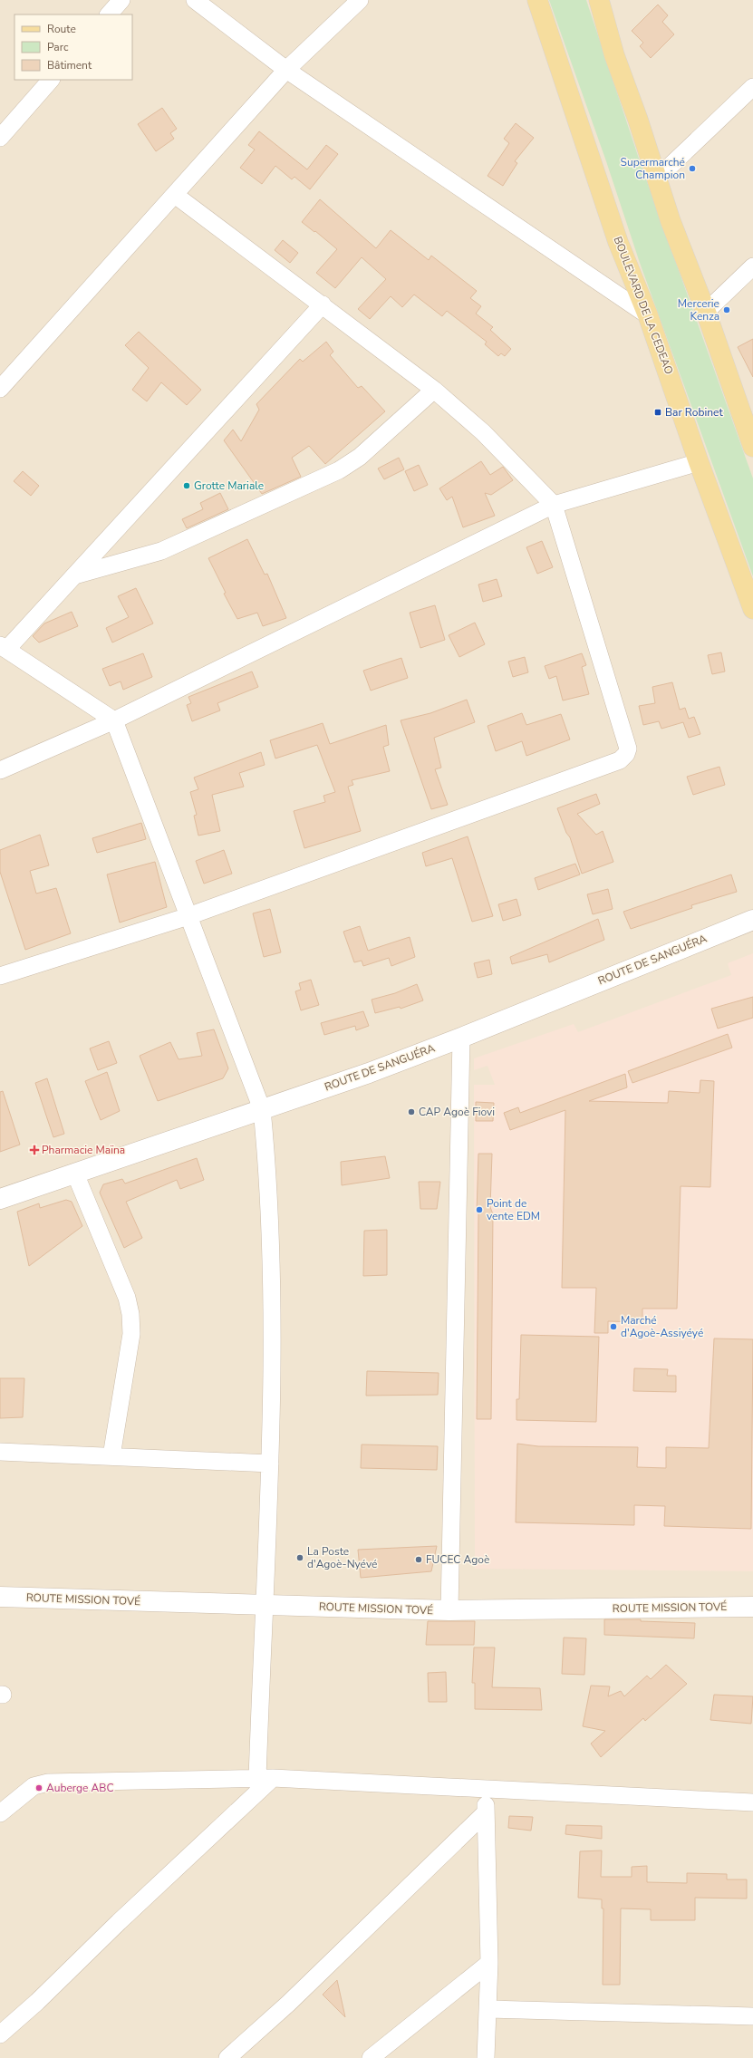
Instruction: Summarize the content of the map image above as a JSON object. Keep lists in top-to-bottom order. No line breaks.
{"streets":{"main road":["BOULEVARD DE LA CEDEAO"],"street":["ROUTE DE SANGUÉRA","ROUTE MISSION TOVÉ"]},"places":{"other":["Supermarché Champion","Mercerie Kenza","Grotte Mariale","CAP Agoè Fiovi","Point de vente EDM","Marché d'Agoè-Assiyéyé","La Poste d'Agoè-Nyévé","FUCEC Agoè","Auberge ABC"],"transit":["Bar Robinet"],"health":["Pharmacie Maïna"]},"legend":["Route","Parc","Bâtiment"]}
